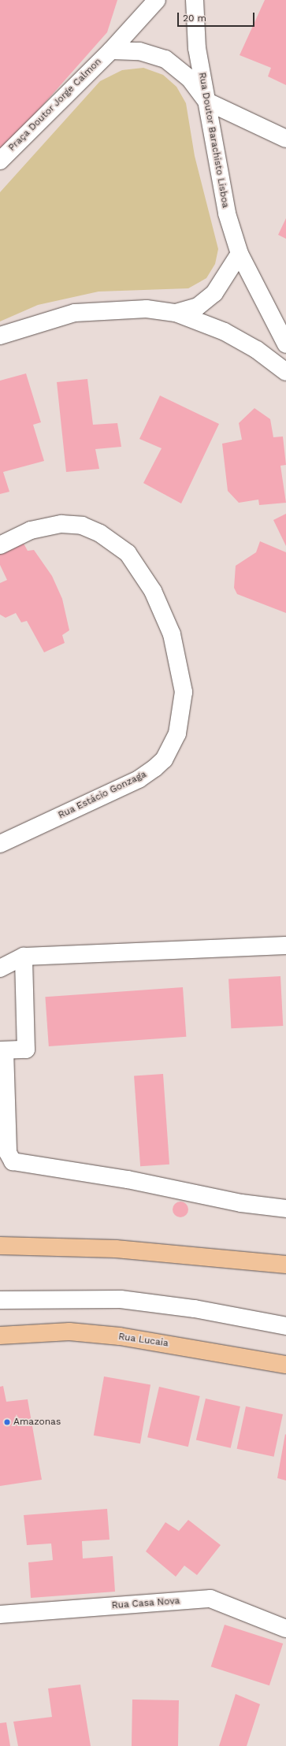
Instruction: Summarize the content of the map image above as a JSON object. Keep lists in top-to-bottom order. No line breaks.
{"streets":{"main road":["Rua Lucaia"],"street":["Praça Doutor Jorge Calmon","Rua Doutor Barachisto Lisboa","Rua Estácio Gonzaga","Rua Casa Nova"]},"places":["Amazonas"],"scale_bar":"20 m"}
